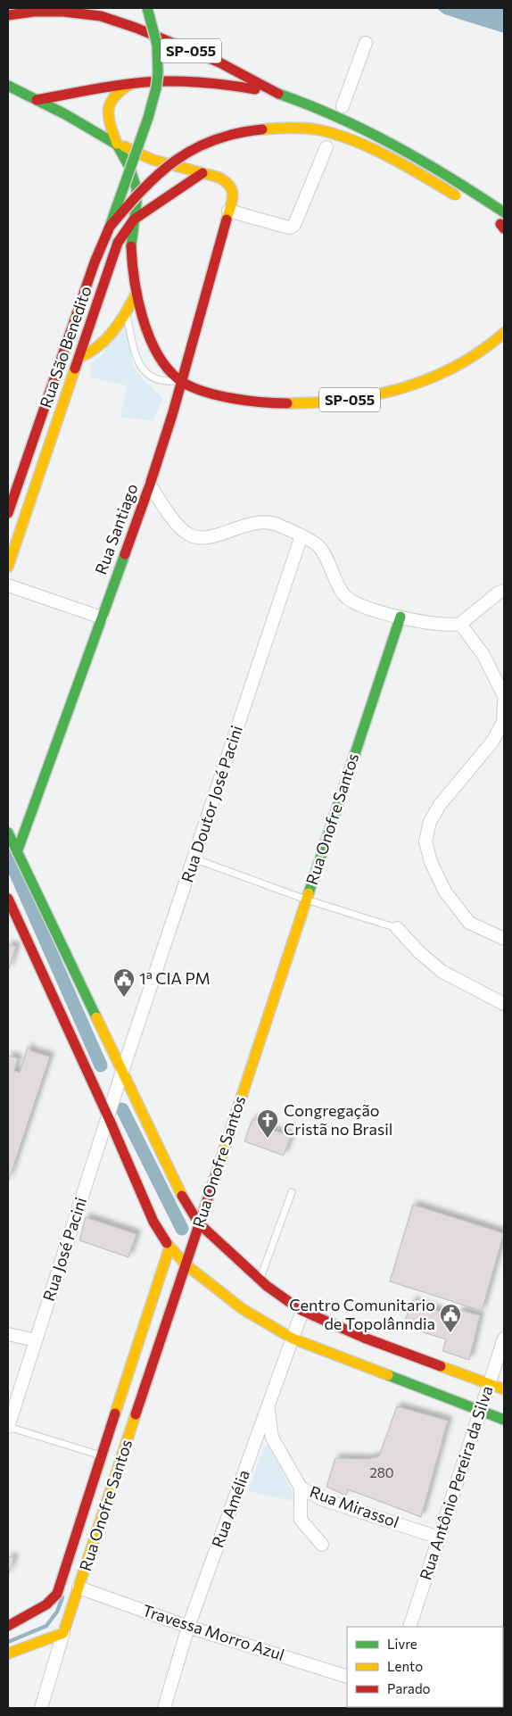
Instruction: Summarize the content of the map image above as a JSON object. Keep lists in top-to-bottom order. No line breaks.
{"streets":{"main road":["SP-055","Rua São Benedito","Rua Santiago","Rua Onofre Santos"],"street":["Rua Doutor José Pacini","Rua José Pacini","Rua Antônio Pereira da Silva","Rua Mirassol","Rua Amélia","Travessa Morro Azul"]},"crossings":[["SP-055","Rua São Benedito"],["SP-055","Rua Santiago"],["Rua São Benedito","Rua Santiago"],["Rua Doutor José Pacini","Rua José Pacini"],["Rua Onofre Santos","Travessa Morro Azul"],["Rua Antônio Pereira da Silva","Rua Mirassol"],["Rua Mirassol","Rua Amélia"],["Rua Amélia","Travessa Morro Azul"]],"places":{"public building":["1ª CIA PM","Centro Comunitario de Topolânndia"],"church":["Congregação Cristã no Brasil"]},"house_numbers":["280"],"legend":["Livre","Lento","Parado"]}
